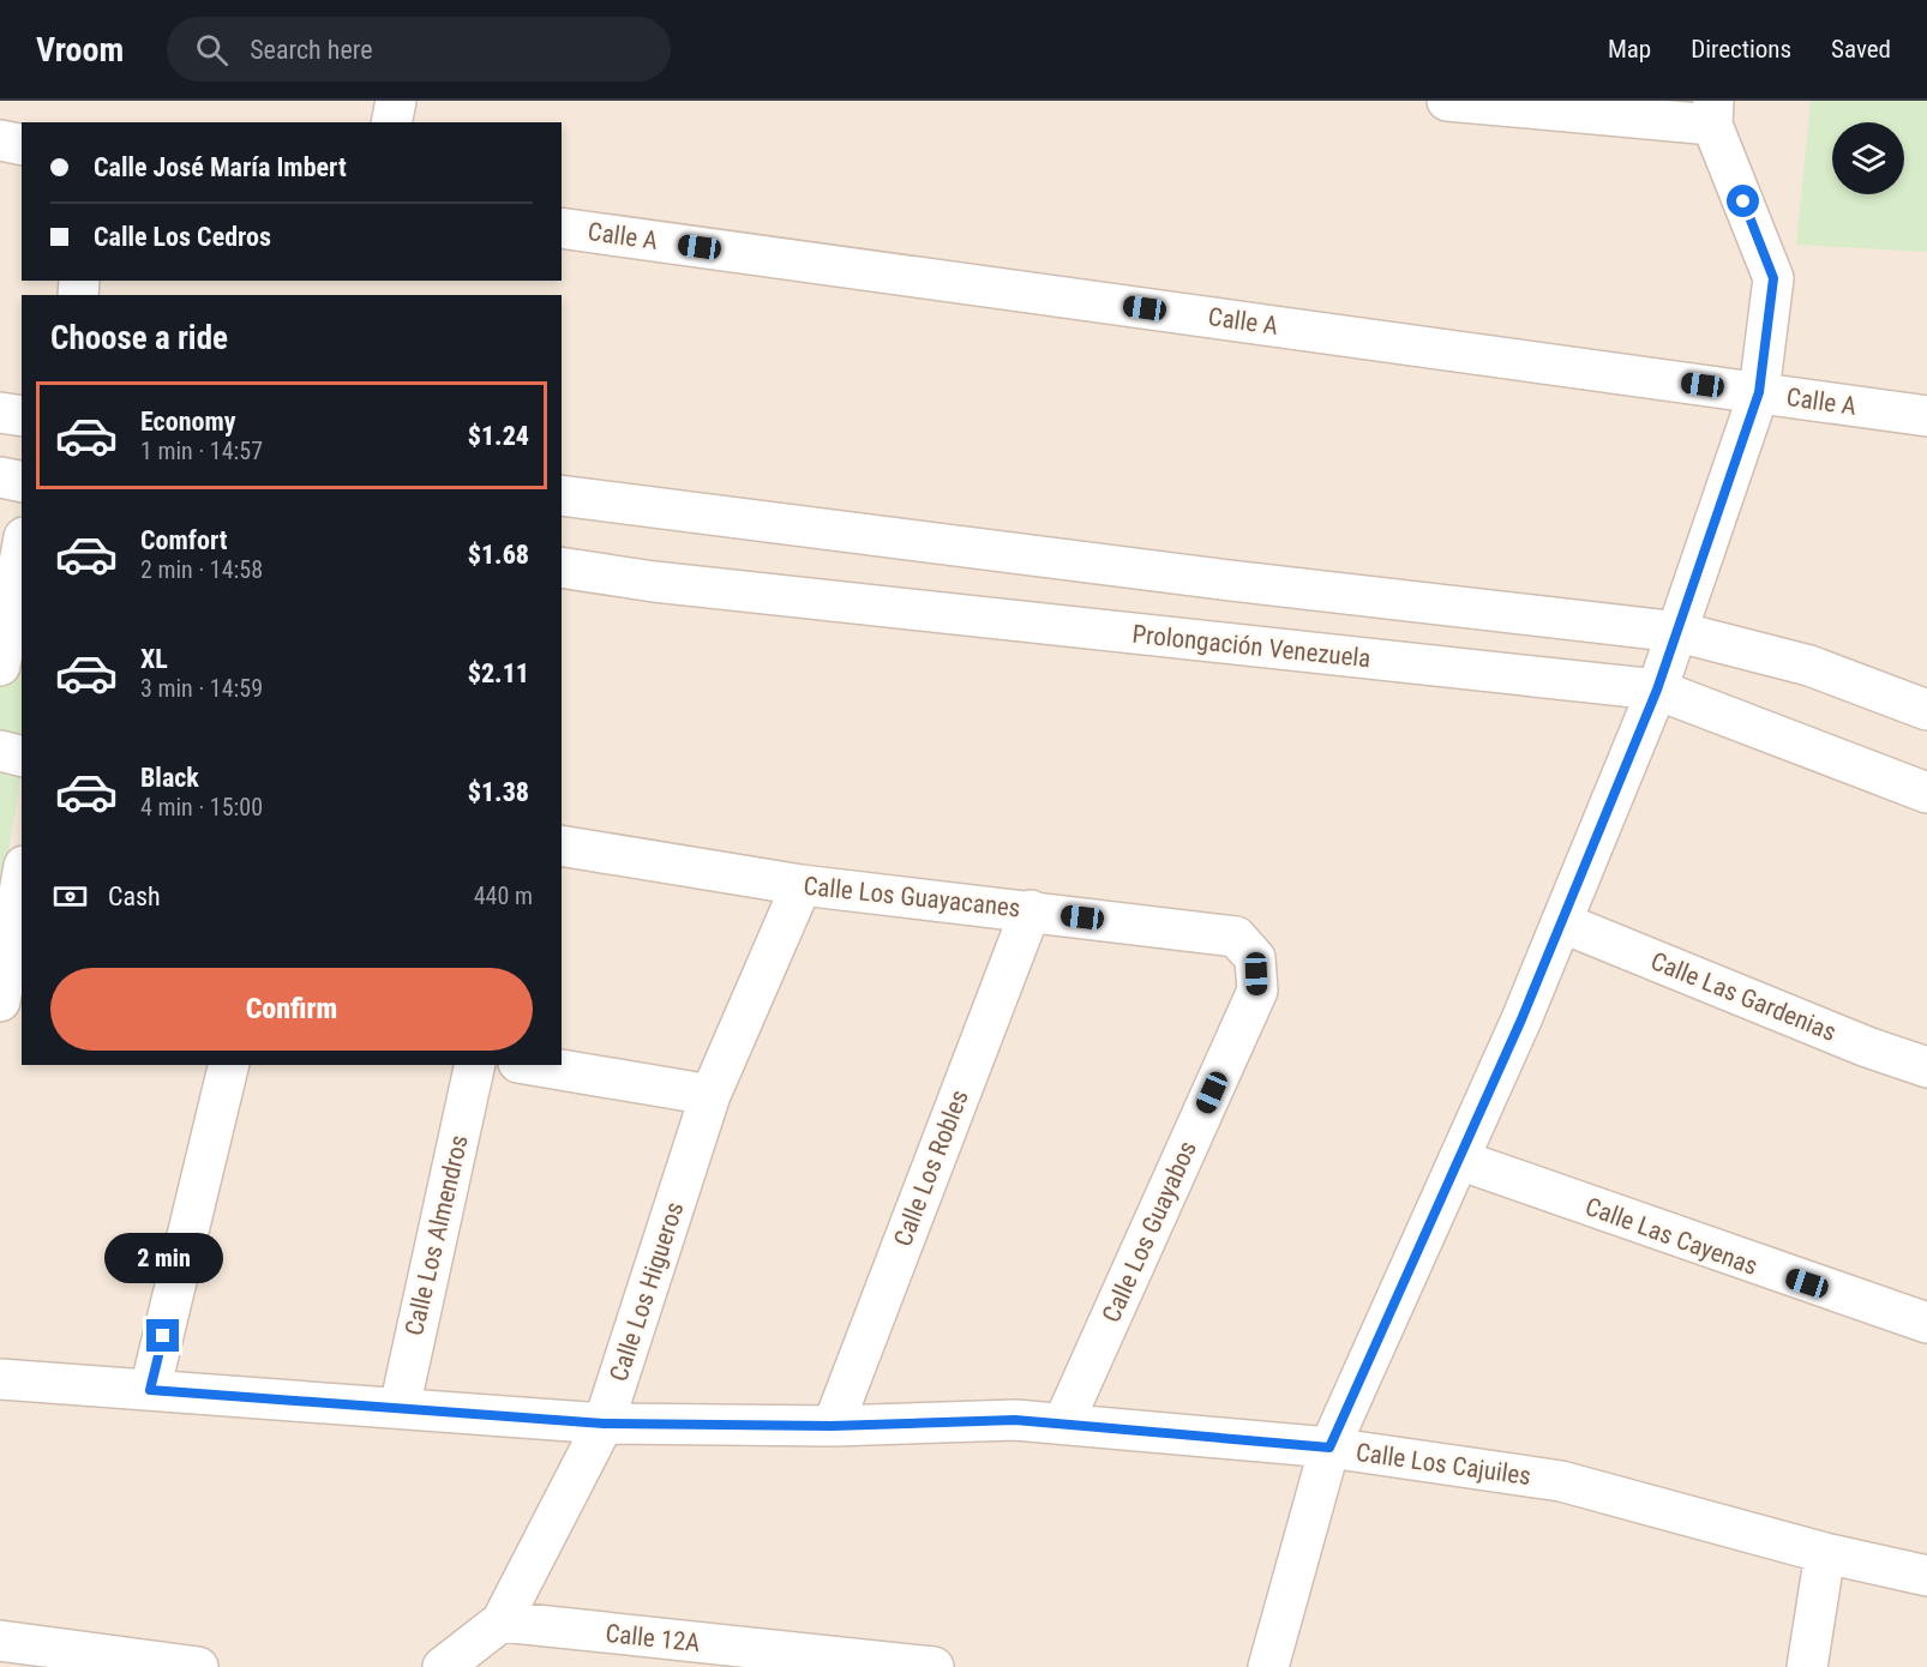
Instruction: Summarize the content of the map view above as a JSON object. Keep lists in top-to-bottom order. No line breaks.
{"streets":{"street":["Calle A","Prolongación Venezuela","Calle Los Guayacanes","Calle Las Gardenias","Calle Los Robles","Calle Los Guayabos","Calle Los Almendros","Calle Las Cayenas","Calle Los Higueros","Calle Los Cajuiles","Calle 12A"]},"crossings":[["Calle Los Guayacanes","Calle Los Robles"],["Calle Los Guayacanes","Calle Los Guayabos"],["Calle Los Guayacanes","Calle Los Higueros"],["Calle Los Robles","Calle Los Cajuiles"],["Calle Los Guayabos","Calle Los Cajuiles"],["Calle Los Almendros","Calle Los Cajuiles"],["Calle Los Higueros","Calle Los Cajuiles"],["Calle Los Higueros","Calle 12A"]],"page":{"header":"Vroom","search":"Search here","nav":["Map","Directions","Saved"],"banner":["Calle José María Imbert","Calle Los Cedros"],"heading":"Choose a ride","list":[{"name":"Economy","note":"1 min · 14:57","value":"$1.24"},{"name":"Comfort","note":"2 min · 14:58","value":"$1.68"},{"name":"XL","note":"3 min · 14:59","value":"$2.11"},{"name":"Black","note":"4 min · 15:00","value":"$1.38"}],"pay":["Cash","440 m"],"buttons":"Confirm","bubble":"2 min"}}
